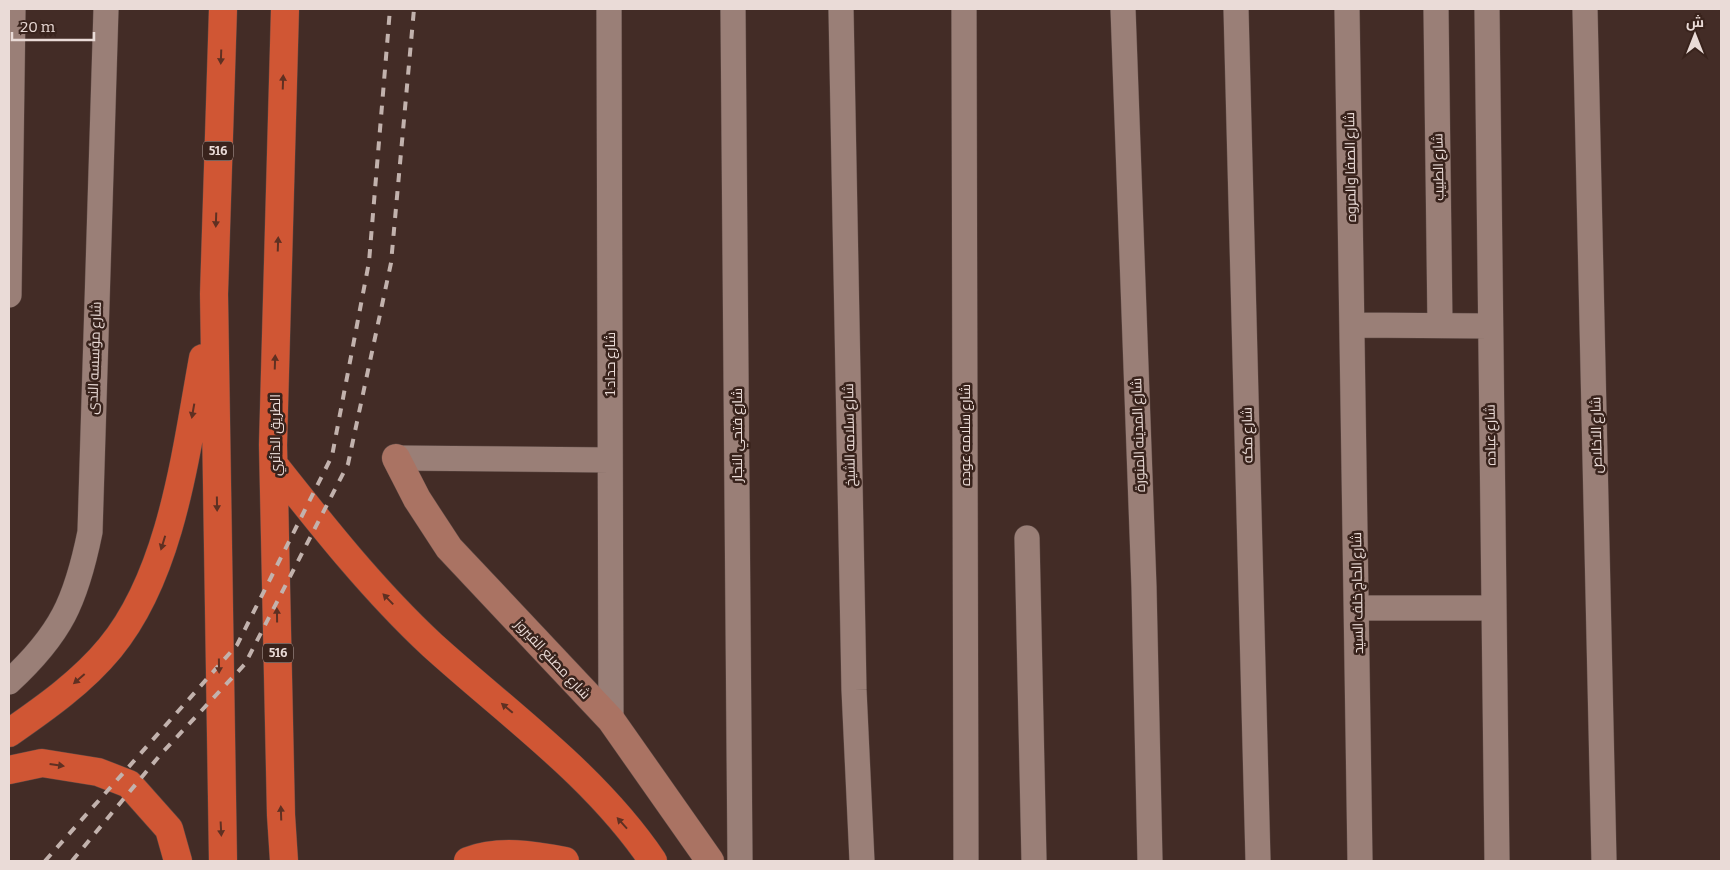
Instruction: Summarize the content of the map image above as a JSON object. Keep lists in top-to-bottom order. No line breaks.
{"streets":{"highway":["516","الطريق الدائري"],"street":["شارع الصفا والمروه","شارع الطبيب","شارع مؤسسه الندى","شارع حداد 1","شارع فتحي النجار","شارع سلامه الشيخ","شارع سلامه عوده","شارع المدينه المنورة","شارع مكه","شارع عباده","شارع الاخلاص","شارع الحاج خلف السيد","شارع مصنع الفيروز"]},"crossings":[["شارع الصفا والمروه","شارع الحاج خلف السيد"],["شارع حداد 1","شارع مصنع الفيروز"]],"scale_bar":"20 m","north":"top"}
